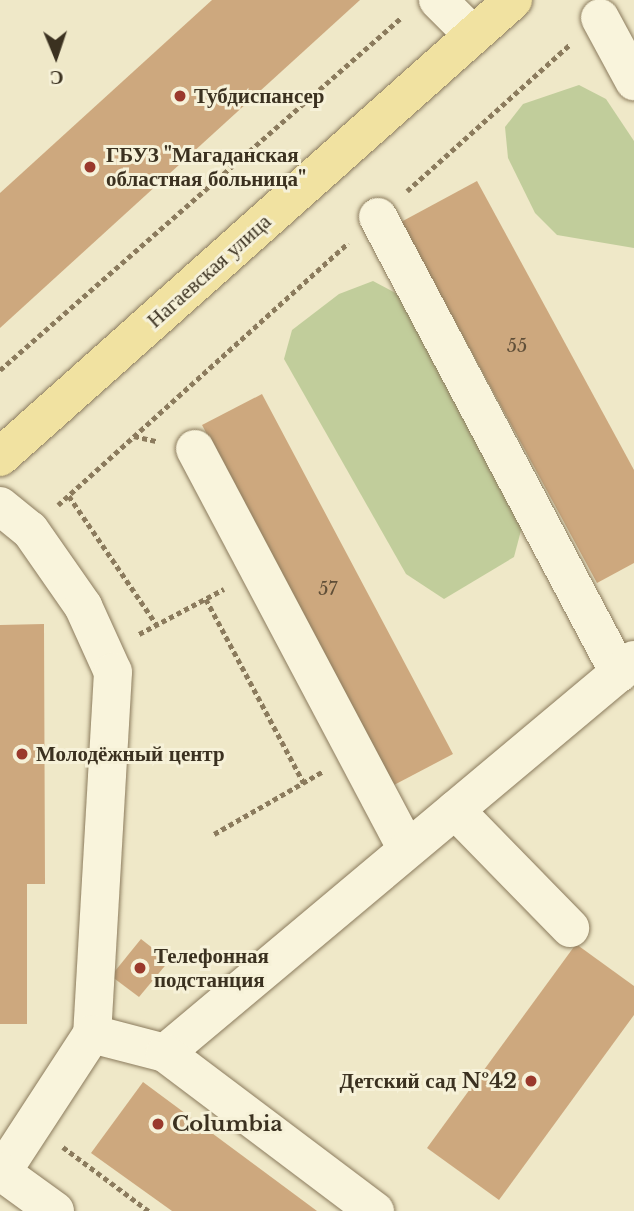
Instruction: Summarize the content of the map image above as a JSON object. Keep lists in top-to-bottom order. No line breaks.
{"streets":{"main road":["Нагаевская улица"]},"places":["Тубдиспансер","ГБУЗ \"Магаданская областная больница\"","Молодёжный центр","Телефонная подстанция","Детский сад №42","Columbia"],"house_numbers":["55","57"],"north":"bottom"}
